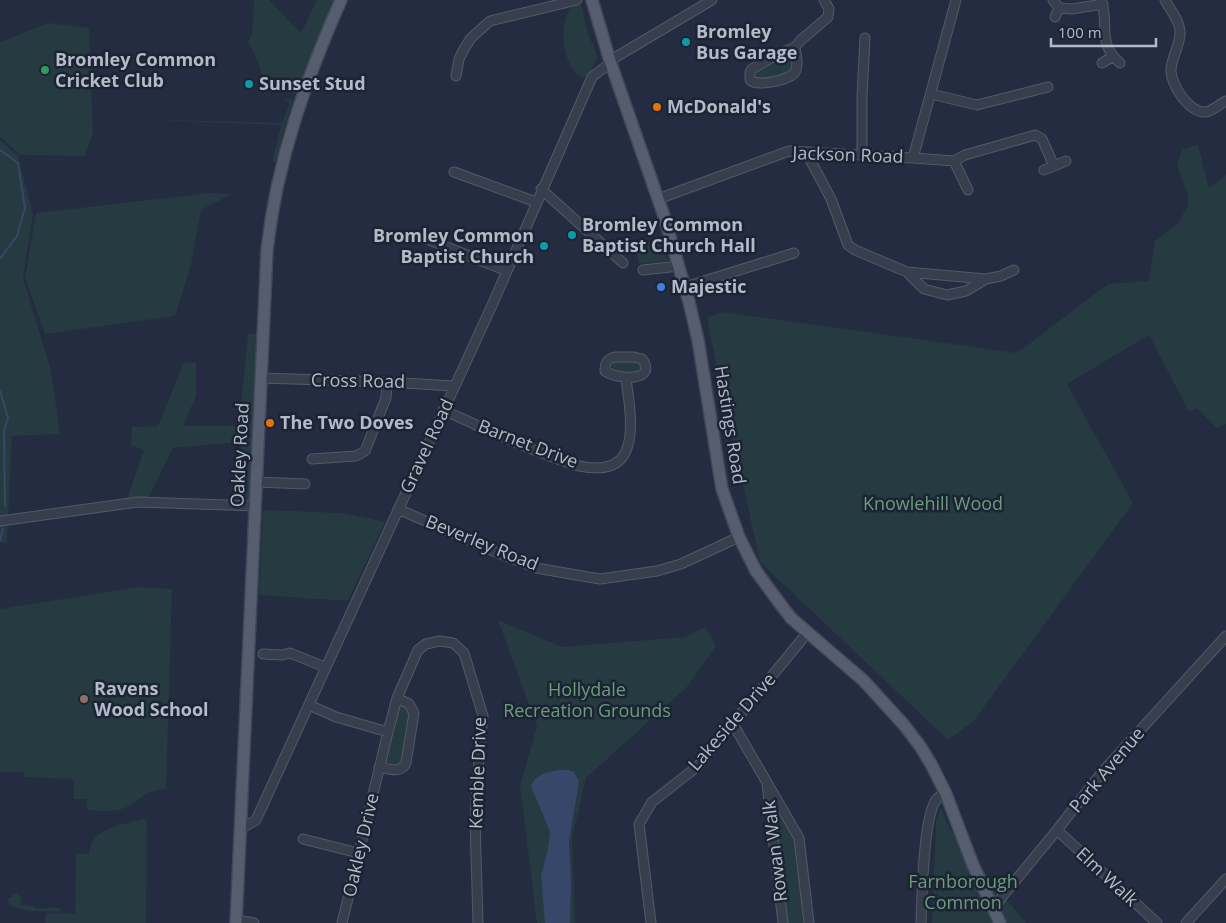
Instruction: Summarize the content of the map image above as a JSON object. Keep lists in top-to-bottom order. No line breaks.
{"streets":{"main road":["Hastings Road","Oakley Road"],"street":["Jackson Road","Cross Road","Barnet Drive","Gravel Road","Beverley Road","Lakeside Drive","Park Avenue","Kemble Drive","Oakley Drive","Rowan Walk","Elm Walk"]},"crossings":[["Jackson Road","Hastings Road"],["Cross Road","Gravel Road"],["Cross Road","Oakley Road"],["Hastings Road","Gravel Road"],["Hastings Road","Beverley Road"],["Hastings Road","Lakeside Drive"],["Barnet Drive","Gravel Road"],["Gravel Road","Oakley Road"],["Gravel Road","Beverley Road"],["Lakeside Drive","Rowan Walk"],["Park Avenue","Elm Walk"],["Kemble Drive","Oakley Drive"]],"parks":["Knowlehill Wood","Hollydale Recreation Grounds","Farnborough Common"],"places":["Bromley Bus Garage","Bromley Common Cricket Club","Sunset Stud","McDonald's","Bromley Common Baptist Church Hall","Bromley Common Baptist Church","Majestic","The Two Doves","Ravens Wood School"],"scale_bar":"100 m"}
